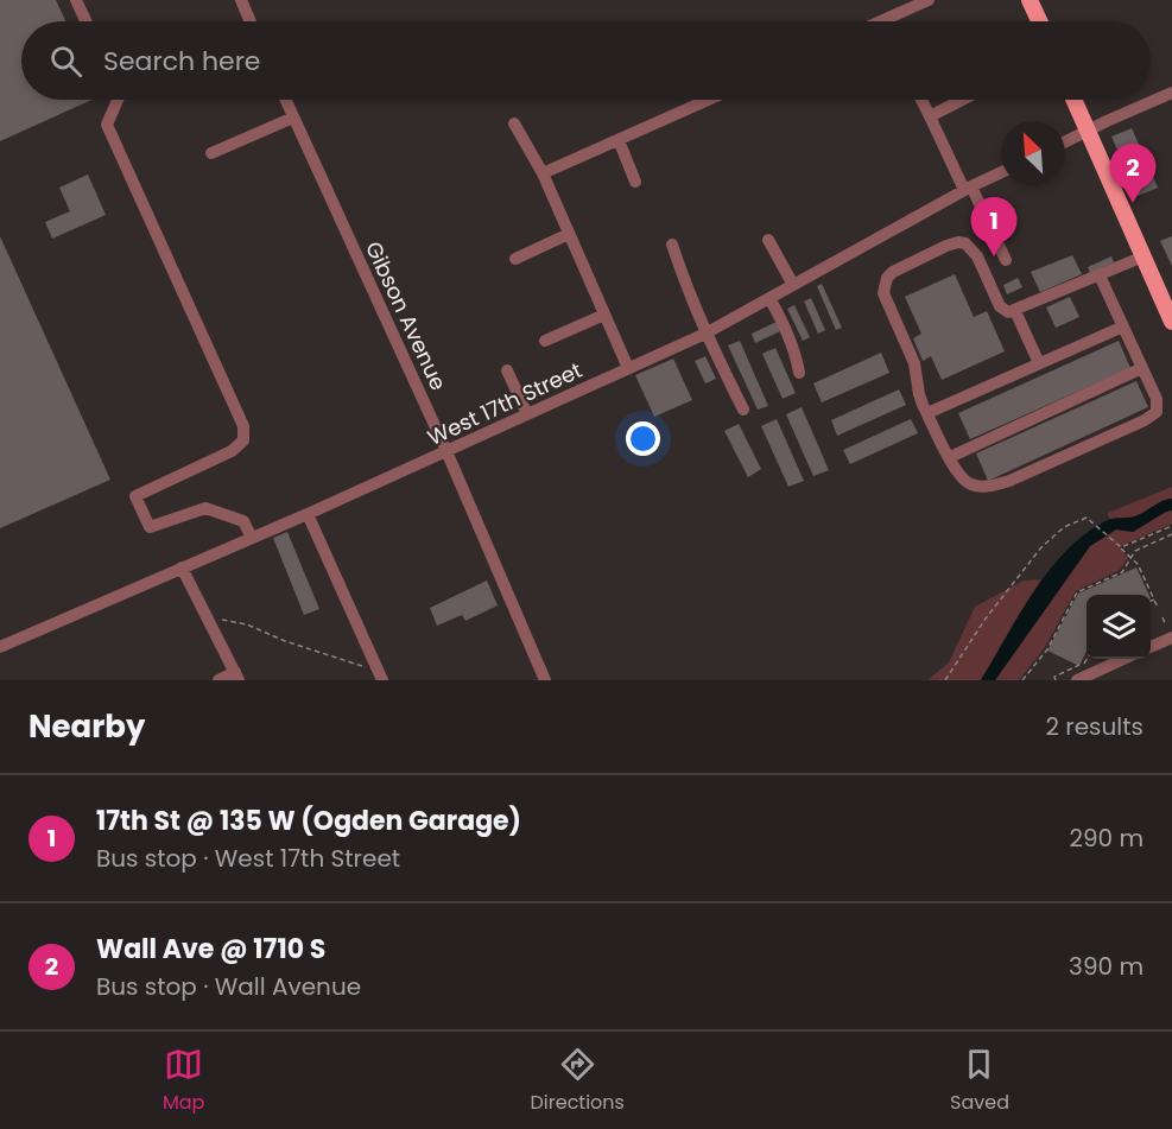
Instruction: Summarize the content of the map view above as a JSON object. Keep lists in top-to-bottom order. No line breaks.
{"streets":{"street":["Gibson Avenue","West 17th Street"]},"crossings":[["Gibson Avenue","West 17th Street"]],"north":"top left","page":{"search":"Search here","pins":["2","1"],"heading":["Nearby","2 results"],"list":[{"mark":"1","name":"17th St @ 135 W (Ogden Garage)","note":"Bus stop · West 17th Street","value":"290 m"},{"mark":"2","name":"Wall Ave @ 1710 S","note":"Bus stop · Wall Avenue","value":"390 m"}],"nav":["Map","Directions","Saved"]}}
